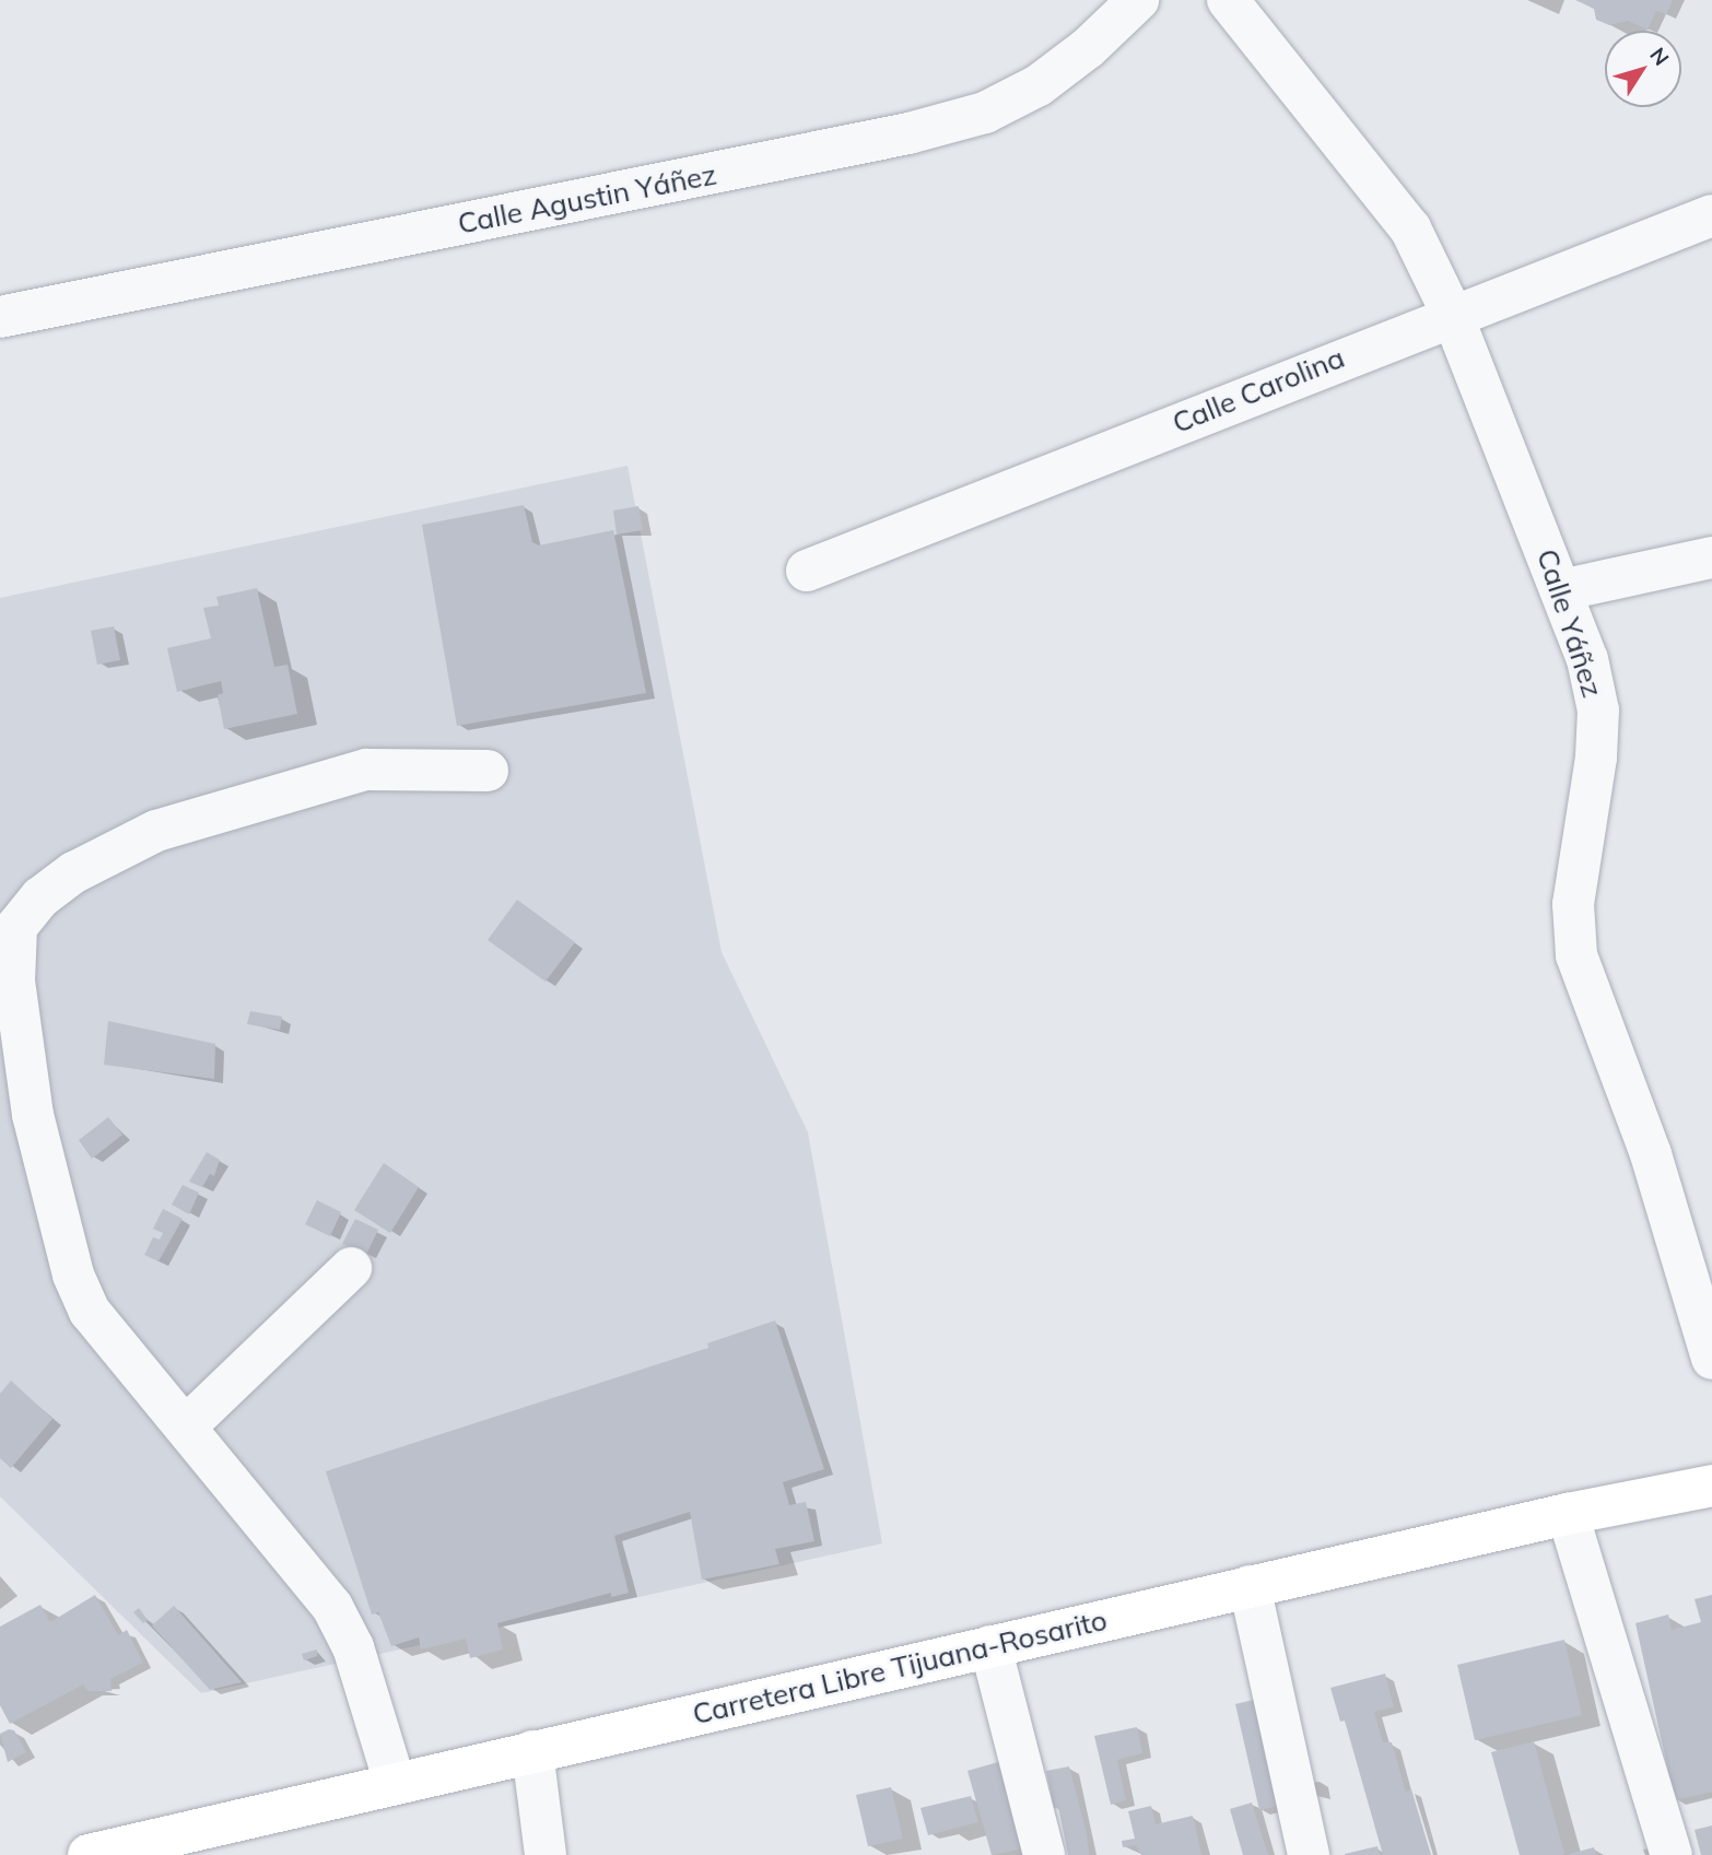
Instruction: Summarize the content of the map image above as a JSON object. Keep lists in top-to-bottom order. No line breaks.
{"streets":{"main road":["Carretera Libre Tijuana-Rosarito"],"street":["Calle Agustin Yáñez","Calle Carolina","Calle Yáñez"]},"crossings":[["Calle Carolina","Calle Yáñez"]],"north":"top right"}
